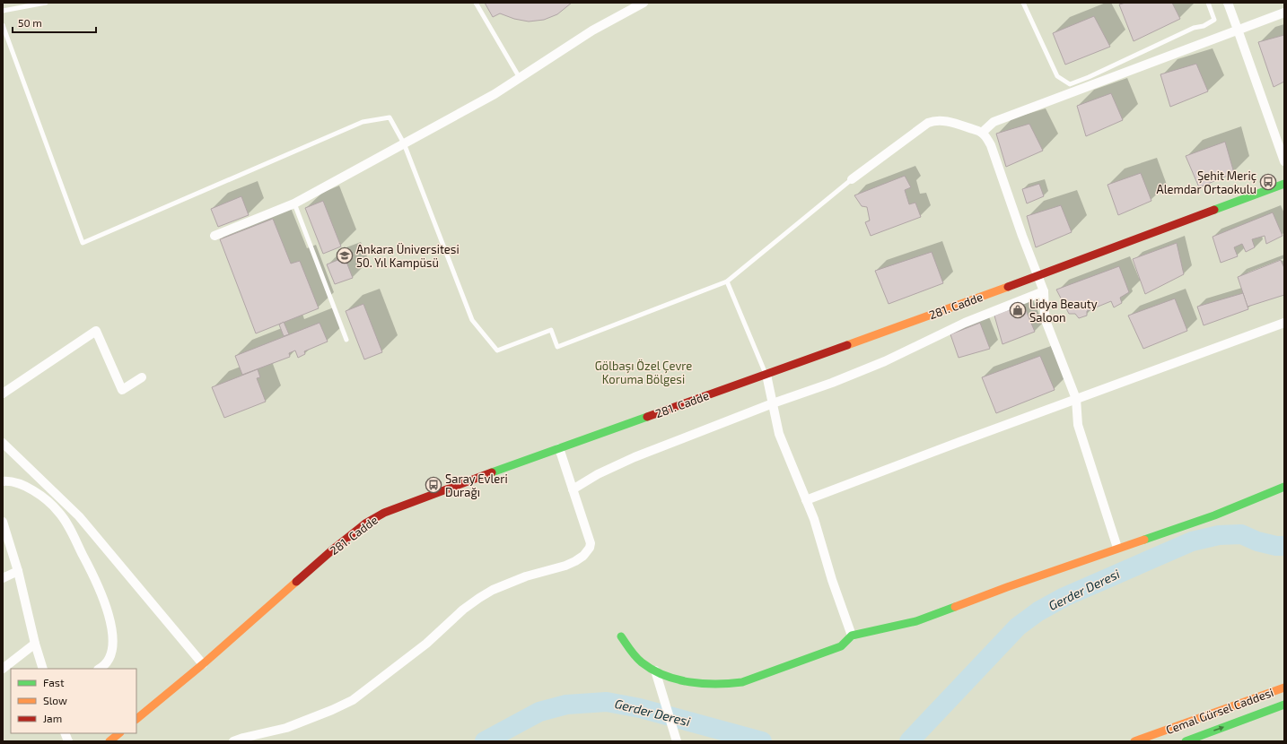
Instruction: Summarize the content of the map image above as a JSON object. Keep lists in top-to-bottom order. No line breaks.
{"streets":{"street":["281. Cadde","Cemal Gürsel Caddesi"]},"water":["Gerder Deresi"],"parks":["Gölbaşı Özel Çevre Koruma Bölgesi"],"places":{"bus stop":["Şehit Meriç Alemdar Ortaokulu","Saray Evleri Durağı"],"school or university":["Ankara Üniversitesi 50. Yıl Kampüsü"],"shop":["Lidya Beauty Saloon"]},"legend":["Fast","Slow","Jam"],"scale_bar":"50 m"}
